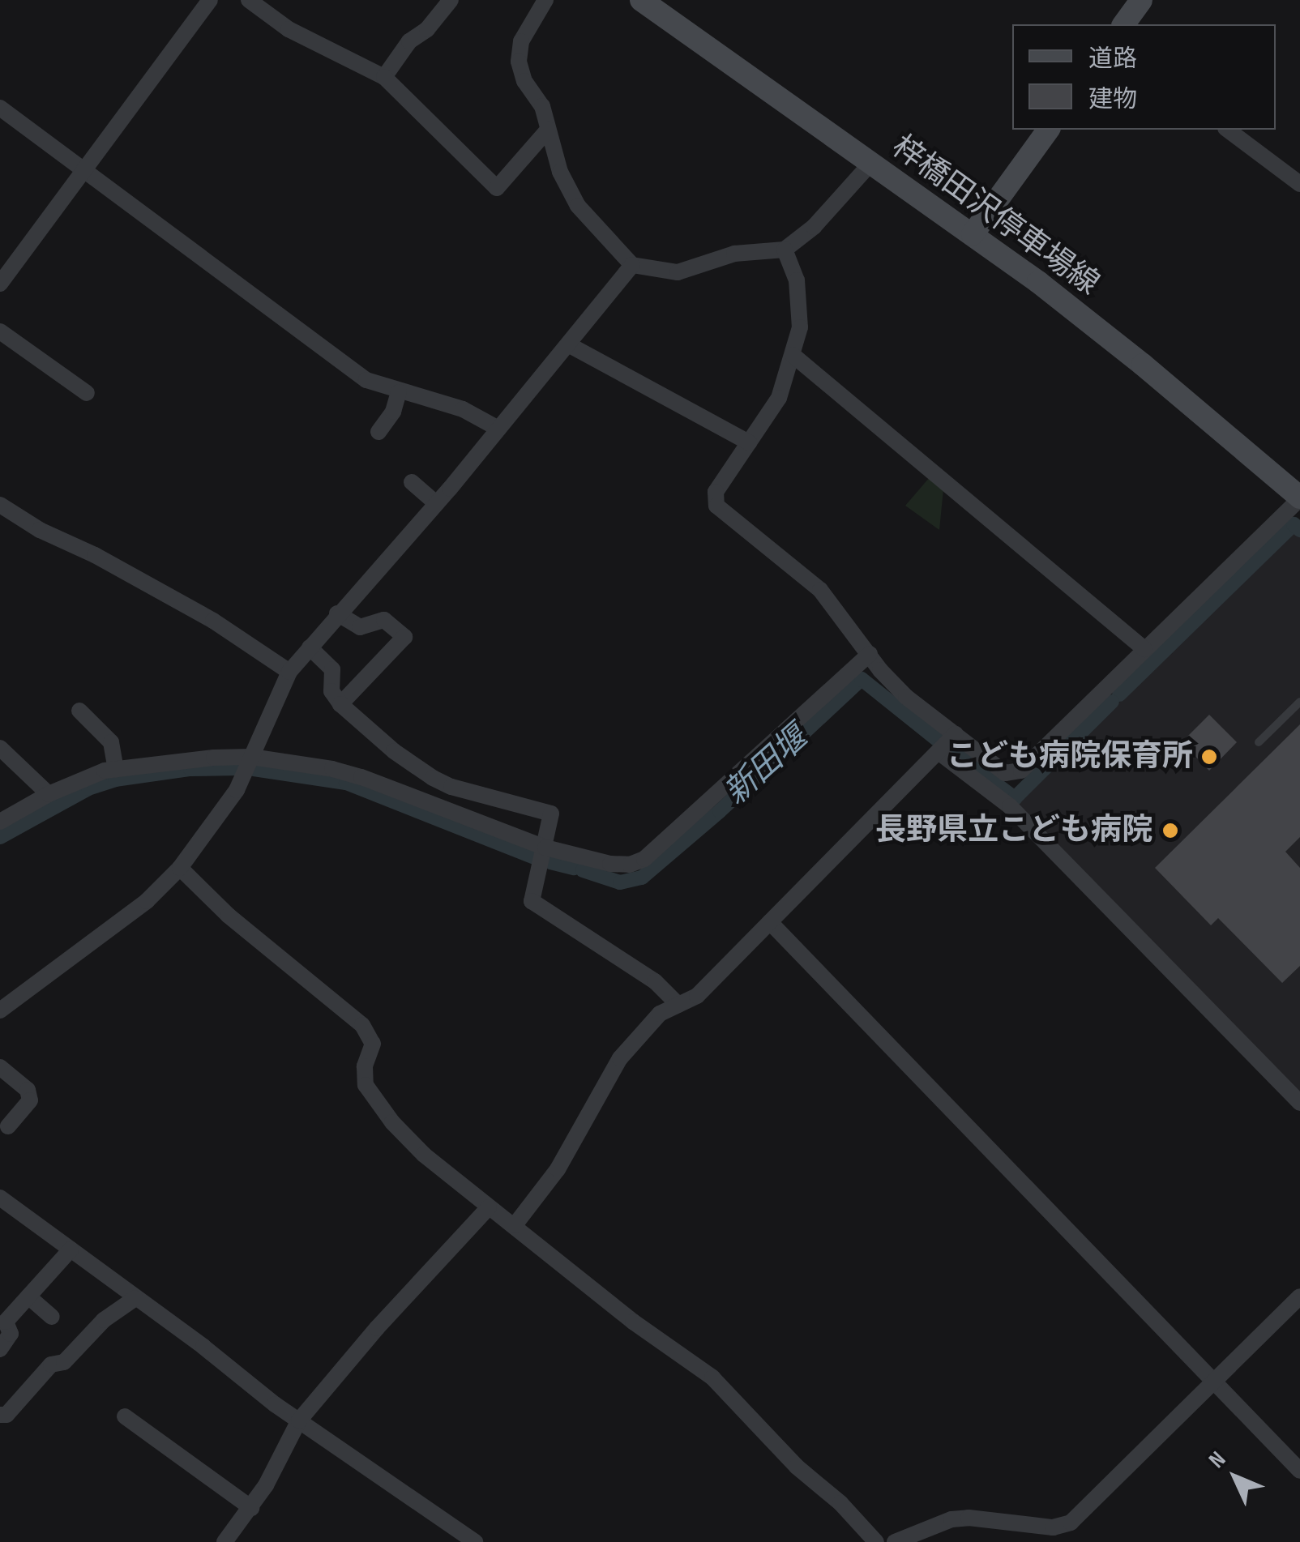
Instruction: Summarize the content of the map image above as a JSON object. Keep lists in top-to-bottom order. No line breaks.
{"streets":{"main road":["梓橋田沢停車場線"]},"water":["新田堰"],"places":["こども病院保育所","長野県立こども病院"],"legend":["道路","建物"],"north":"top left"}
